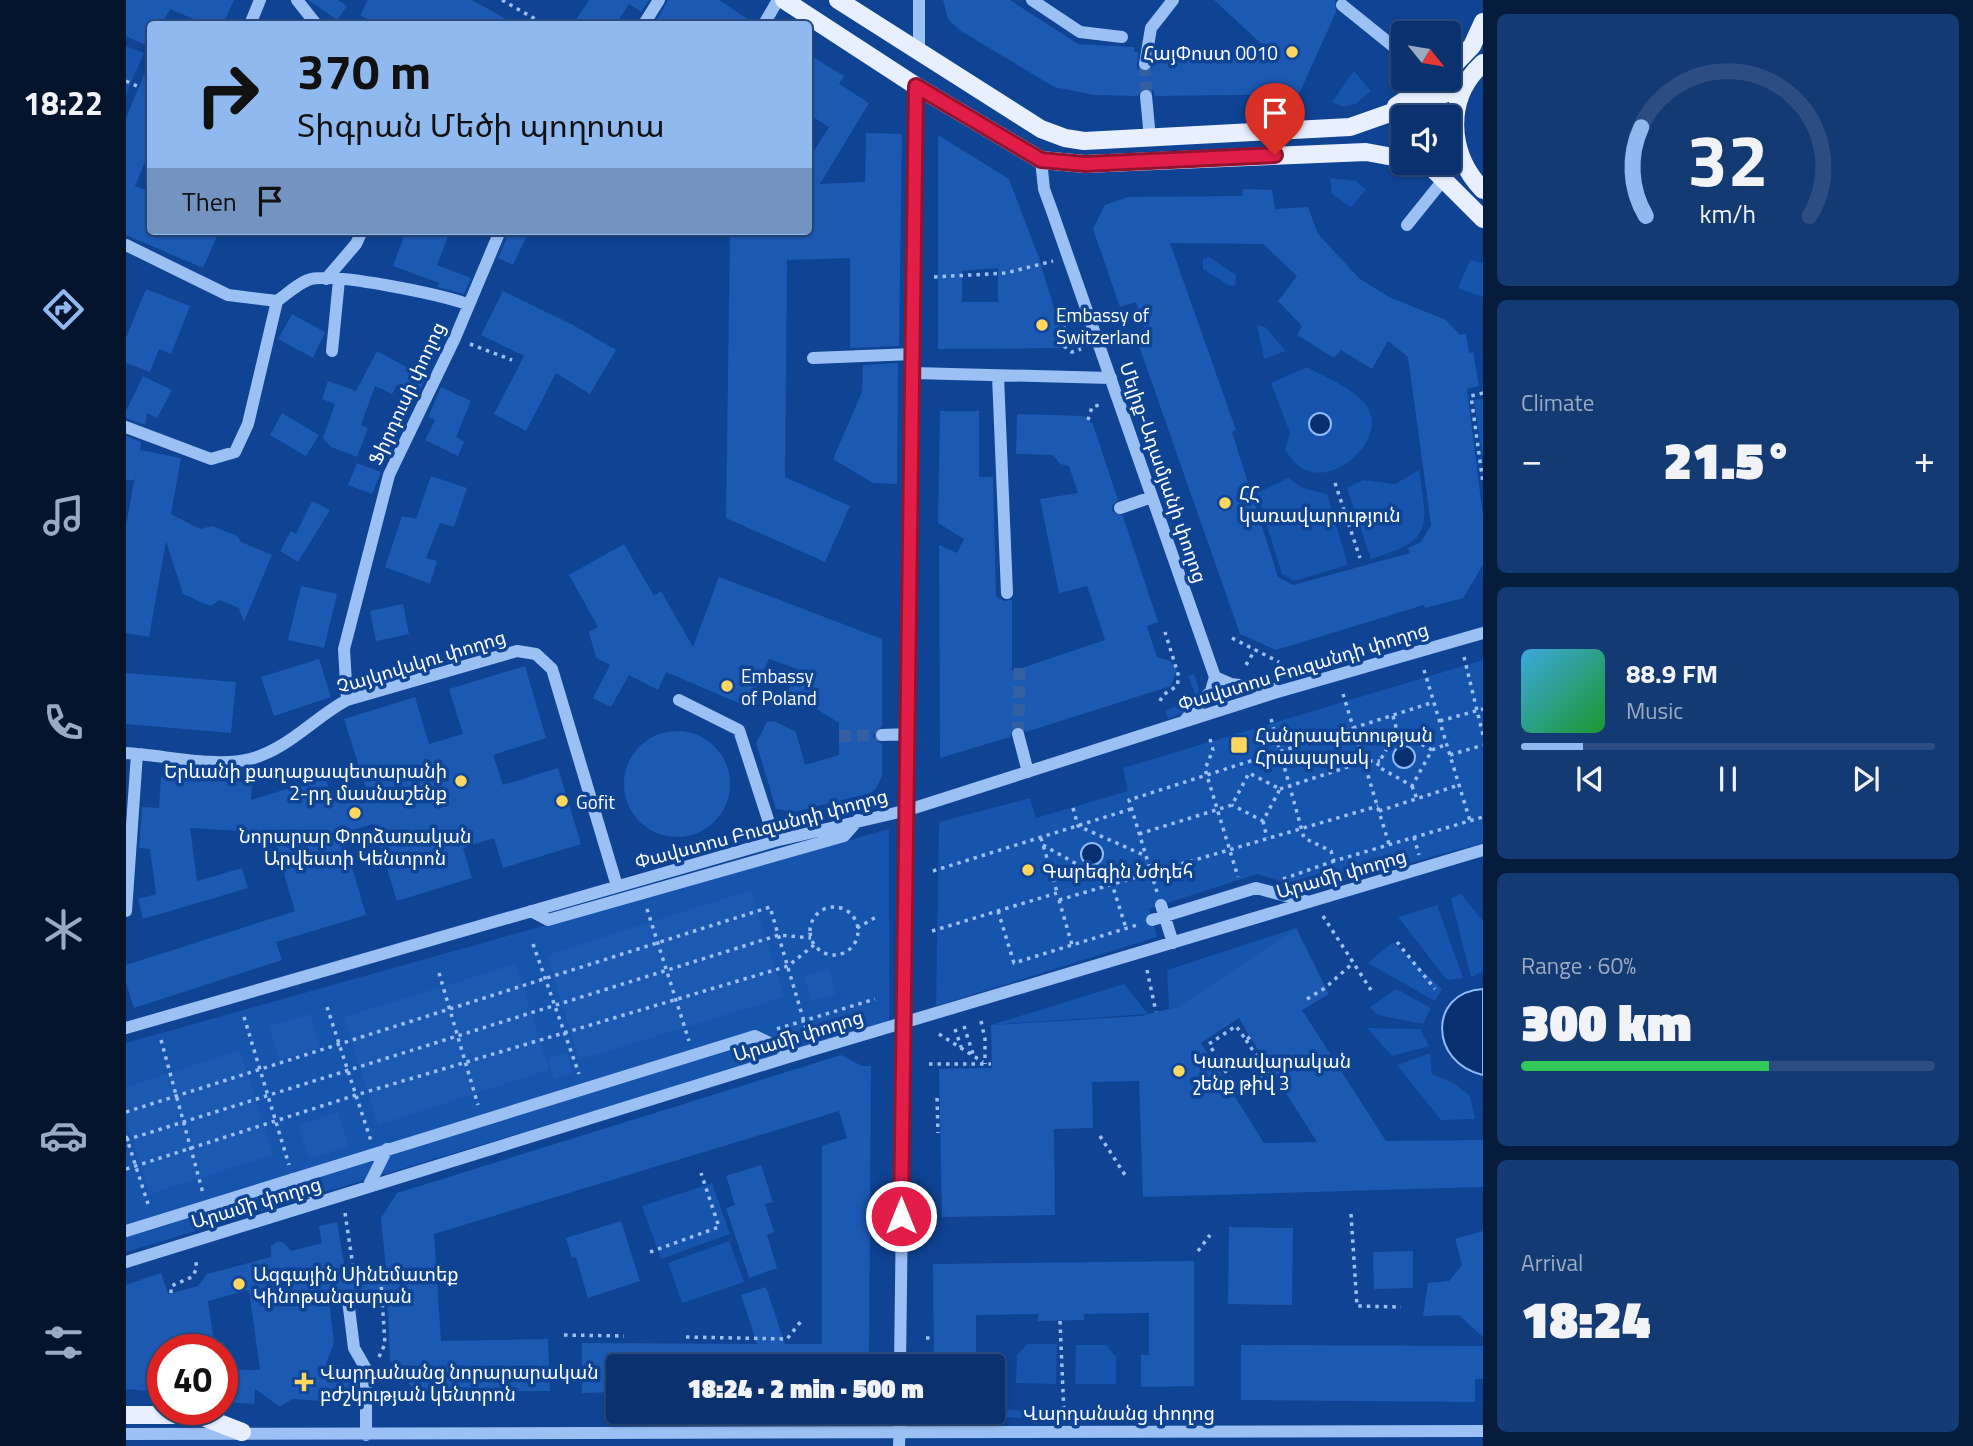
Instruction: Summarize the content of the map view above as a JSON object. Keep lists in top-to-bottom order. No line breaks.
{"streets":{"street":["Ֆիրդուսի փողոց","Մելիք-Ադամյանի փողոց","Չայկովսկու փողոց","Փավստոս Բուզանդի փողոց","Արամի փողոց","Վարդանանց փողոց"]},"crossings":[["Ֆիրդուսի փողոց","Չայկովսկու փողոց"],["Չայկովսկու փողոց","Փավստոս Բուզանդի փողոց"]],"places":{"other":["ՀայՓոստ 0010","Embassy of Switzerland","ՀՀ կառավարություն","Embassy of Poland","Երևանի քաղաքապետարանի 2-րդ մասնաշենք","Gofit","Նորարար Փորձառական Արվեստի Կենտրոն","Գարեգին Նժդեհ","Կառավարական շենք թիվ 3","Ազգային Սինեմատեք Կինոթանգարան"],"transit":["Հանրապետության Հրապարակ"],"health":["Վարդանանց նորարարական բժշկության կենտրոն"]},"north":"bottom right","page":{"tabs":"18:22","turn":["370 m","Տիգրան Մեծի պողոտա"],"then":"Then","tile":["Climate",["Range · 60%","300 km"],["Arrival","18:24"]],"heat":["−","21.5°","+"],"song":["88.9 FM","Music"],"limit":"40","trip":"18:24 · 2 min · 500 m","gauge":["32","km/h"]}}
